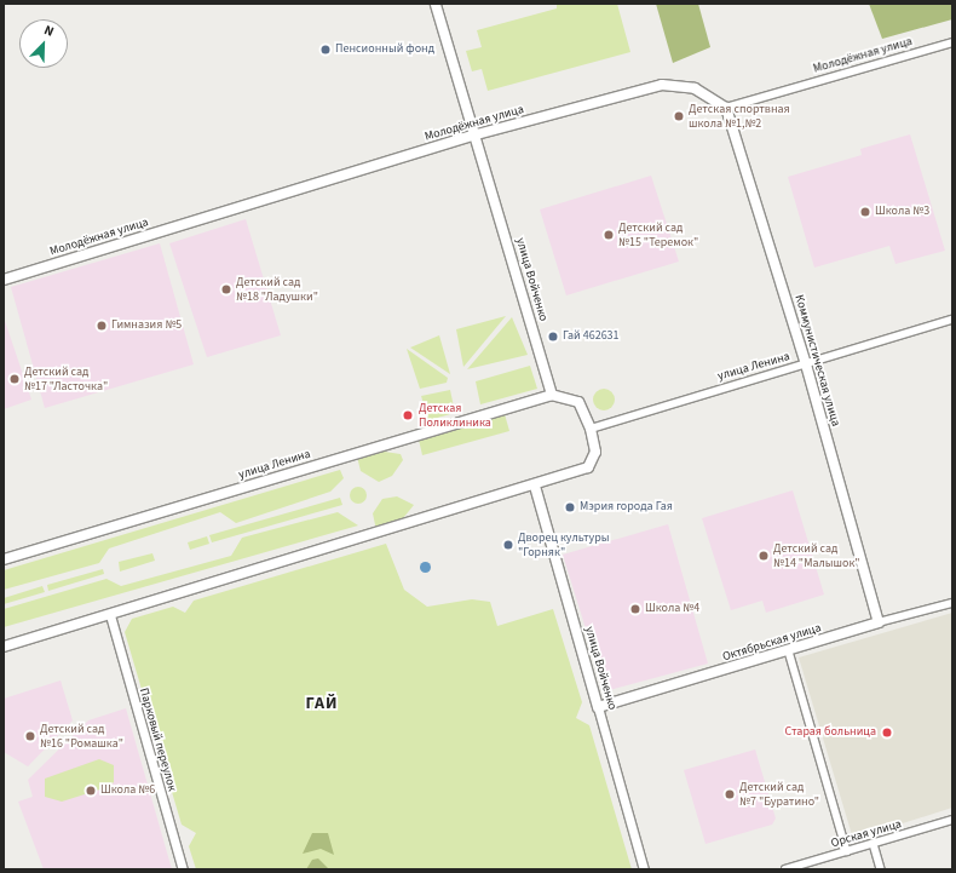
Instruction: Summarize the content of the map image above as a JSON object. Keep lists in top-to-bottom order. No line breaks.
{"streets":{"main road":["Молодёжная улица","улица Войченко","Коммунистическая улица","улица Ленина","Октябрьская улица"],"street":["Парковый переулок","Орская улица"]},"crossings":[["Молодёжная улица","улица Войченко"],["Молодёжная улица","Коммунистическая улица"],["улица Войченко","улица Ленина"],["улица Войченко","Октябрьская улица"],["Коммунистическая улица","улица Ленина"],["Коммунистическая улица","Октябрьская улица"]],"districts":["ГАЙ"],"places":["Пенсионный фонд","Детская спортвная школа №1,№2","Школа №3","Детский сад №15 \"Теремок\"","Детский сад №18 \"Ладушки\"","Гимназия №5","Гай 462631","Детский сад №17 \"Ласточка\"","Детская Поликлиника","Мэрия города Гая","Дворец культуры \"Горняк\"","Детский сад №14 \"Малышок\"","Школа №4","Старая больница","Детский сад №16 \"Ромашка\"","Школа №6","Детский сад №7 \"Буратино\""],"north":"top right"}
